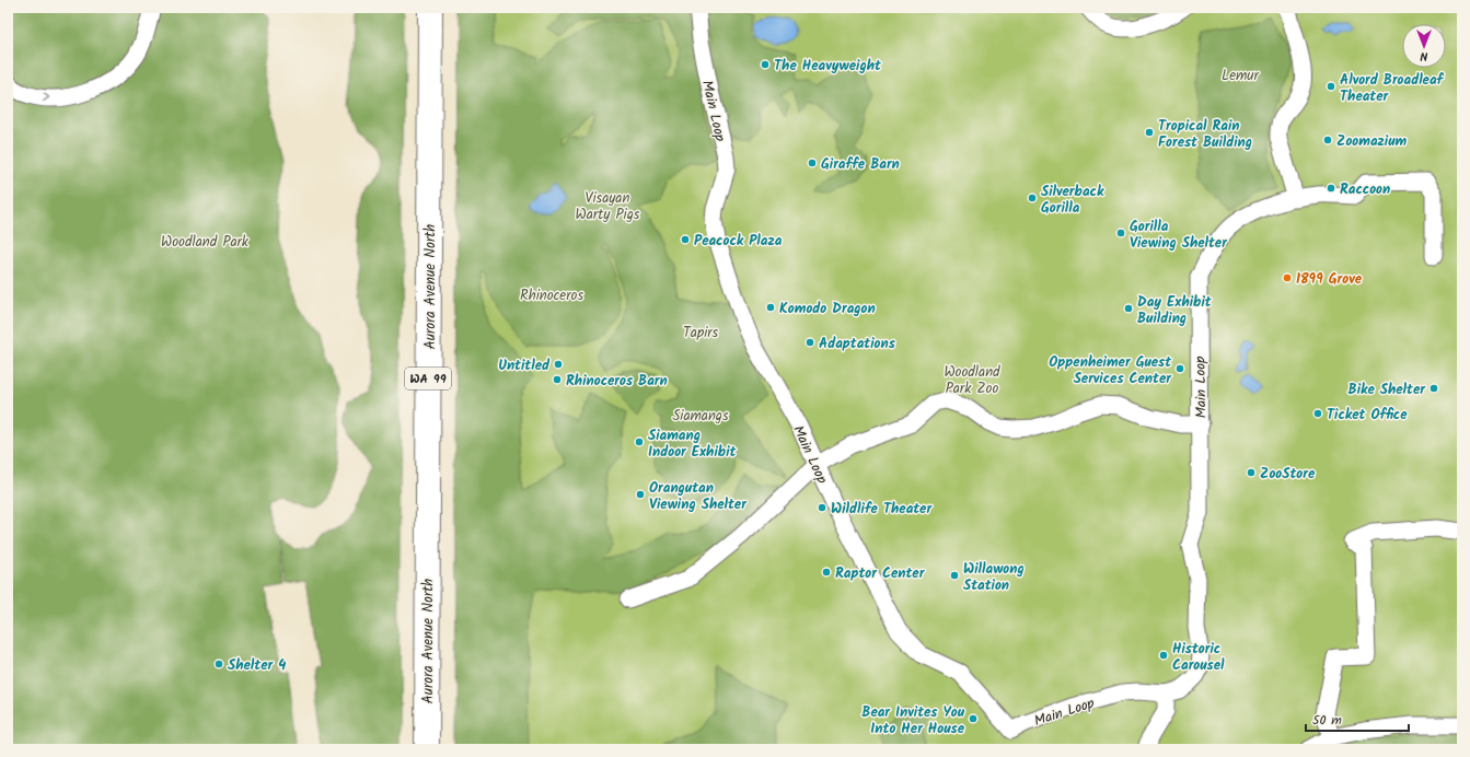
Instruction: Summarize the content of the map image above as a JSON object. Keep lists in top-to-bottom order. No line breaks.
{"streets":{"highway":["Aurora Avenue North","WA 99"],"street":["Main Loop"]},"parks":["Lemur","Visayan Warty Pigs","Woodland Park","Rhinoceros","Tapirs","Woodland Park Zoo","Siamangs"],"places":["The Heavyweight","Alvord Broadleaf Theater","Tropical Rain Forest Building","Zoomazium","Giraffe Barn","Raccoon","Silverback Gorilla","Gorilla Viewing Shelter","Peacock Plaza","1899 Grove","Komodo Dragon","Day Exhibit Building","Adaptations","Untitled","Oppenheimer Guest Services Center","Rhinoceros Barn","Bike Shelter","Ticket Office","Siamang Indoor Exhibit","ZooStore","Orangutan Viewing Shelter","Wildlife Theater","Raptor Center","Willawong Station","Historic Carousel","Shelter 4","Bear Invites You Into Her House"],"scale_bar":"50 m","north":"bottom"}
